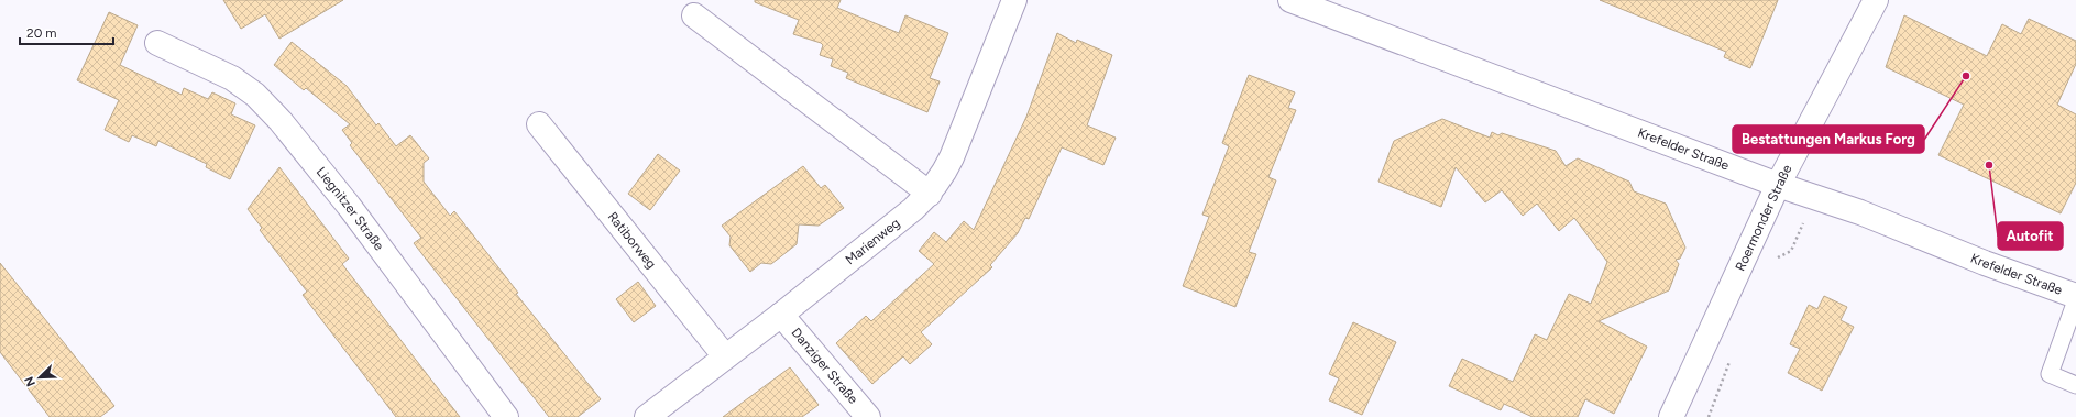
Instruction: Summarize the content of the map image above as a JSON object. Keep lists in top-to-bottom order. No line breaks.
{"streets":{"street":["Krefelder Straße","Liegnitzer Straße","Roermonder Straße","Ratiborweg","Marienweg","Danziger Straße"]},"crossings":[["Krefelder Straße","Roermonder Straße"],["Ratiborweg","Marienweg"],["Marienweg","Danziger Straße"]],"places":["Bestattungen Markus Forg","Autofit"],"scale_bar":"20 m","north":"bottom left"}
